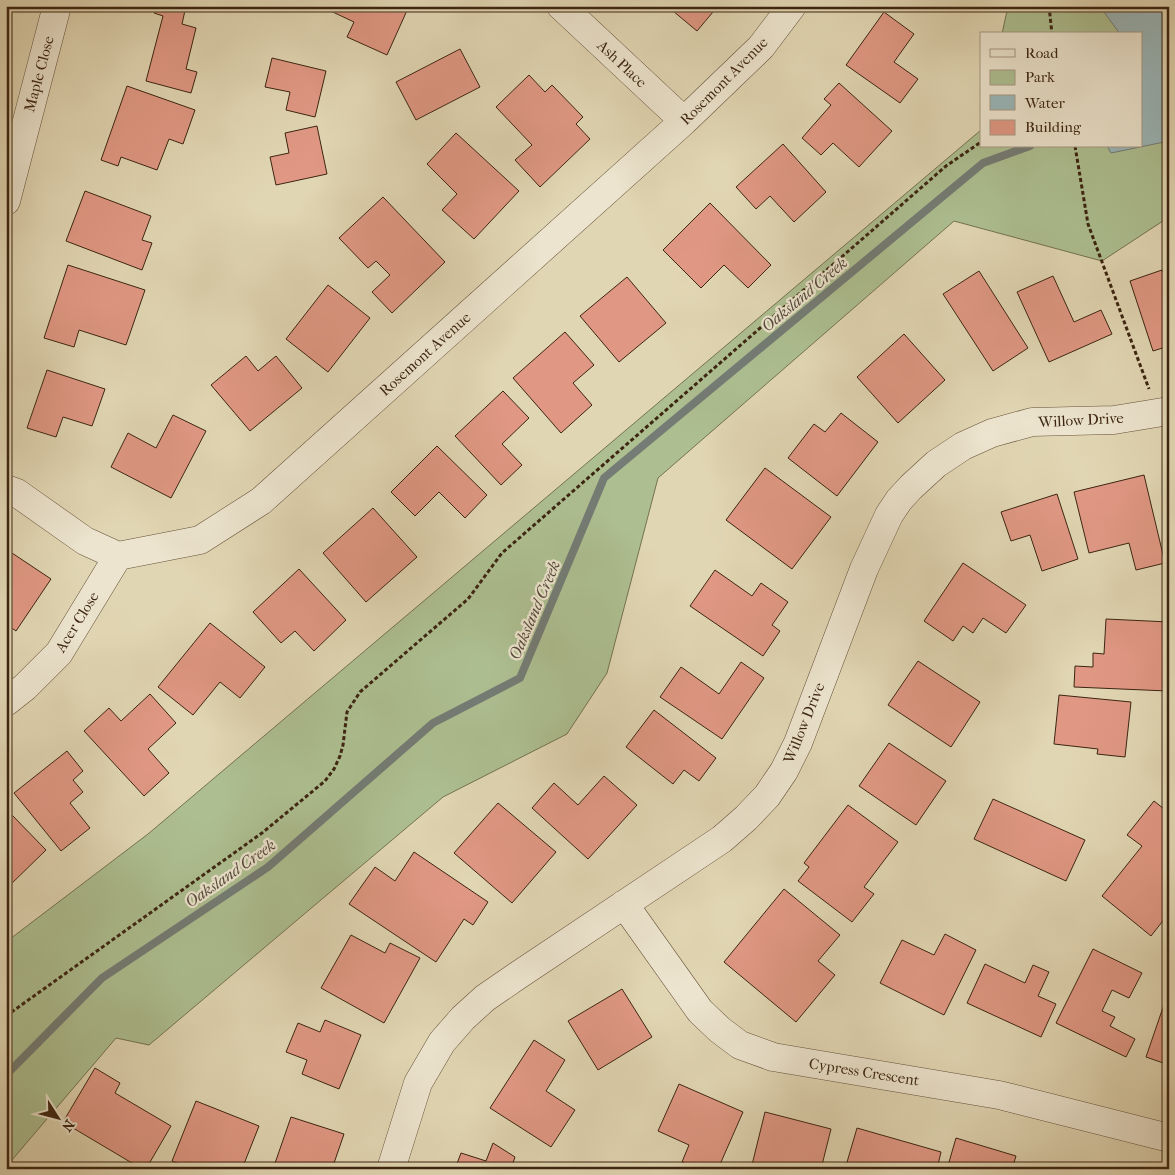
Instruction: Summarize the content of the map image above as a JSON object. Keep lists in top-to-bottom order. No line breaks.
{"streets":{"street":["Ash Place","Maple Close","Rosemont Avenue","Willow Drive","Acer Close","Cypress Crescent"]},"crossings":[["Ash Place","Rosemont Avenue"],["Rosemont Avenue","Acer Close"],["Willow Drive","Cypress Crescent"]],"water":["Oaksland Creek"],"legend":["Road","Park","Water","Building"],"north":"bottom right"}
